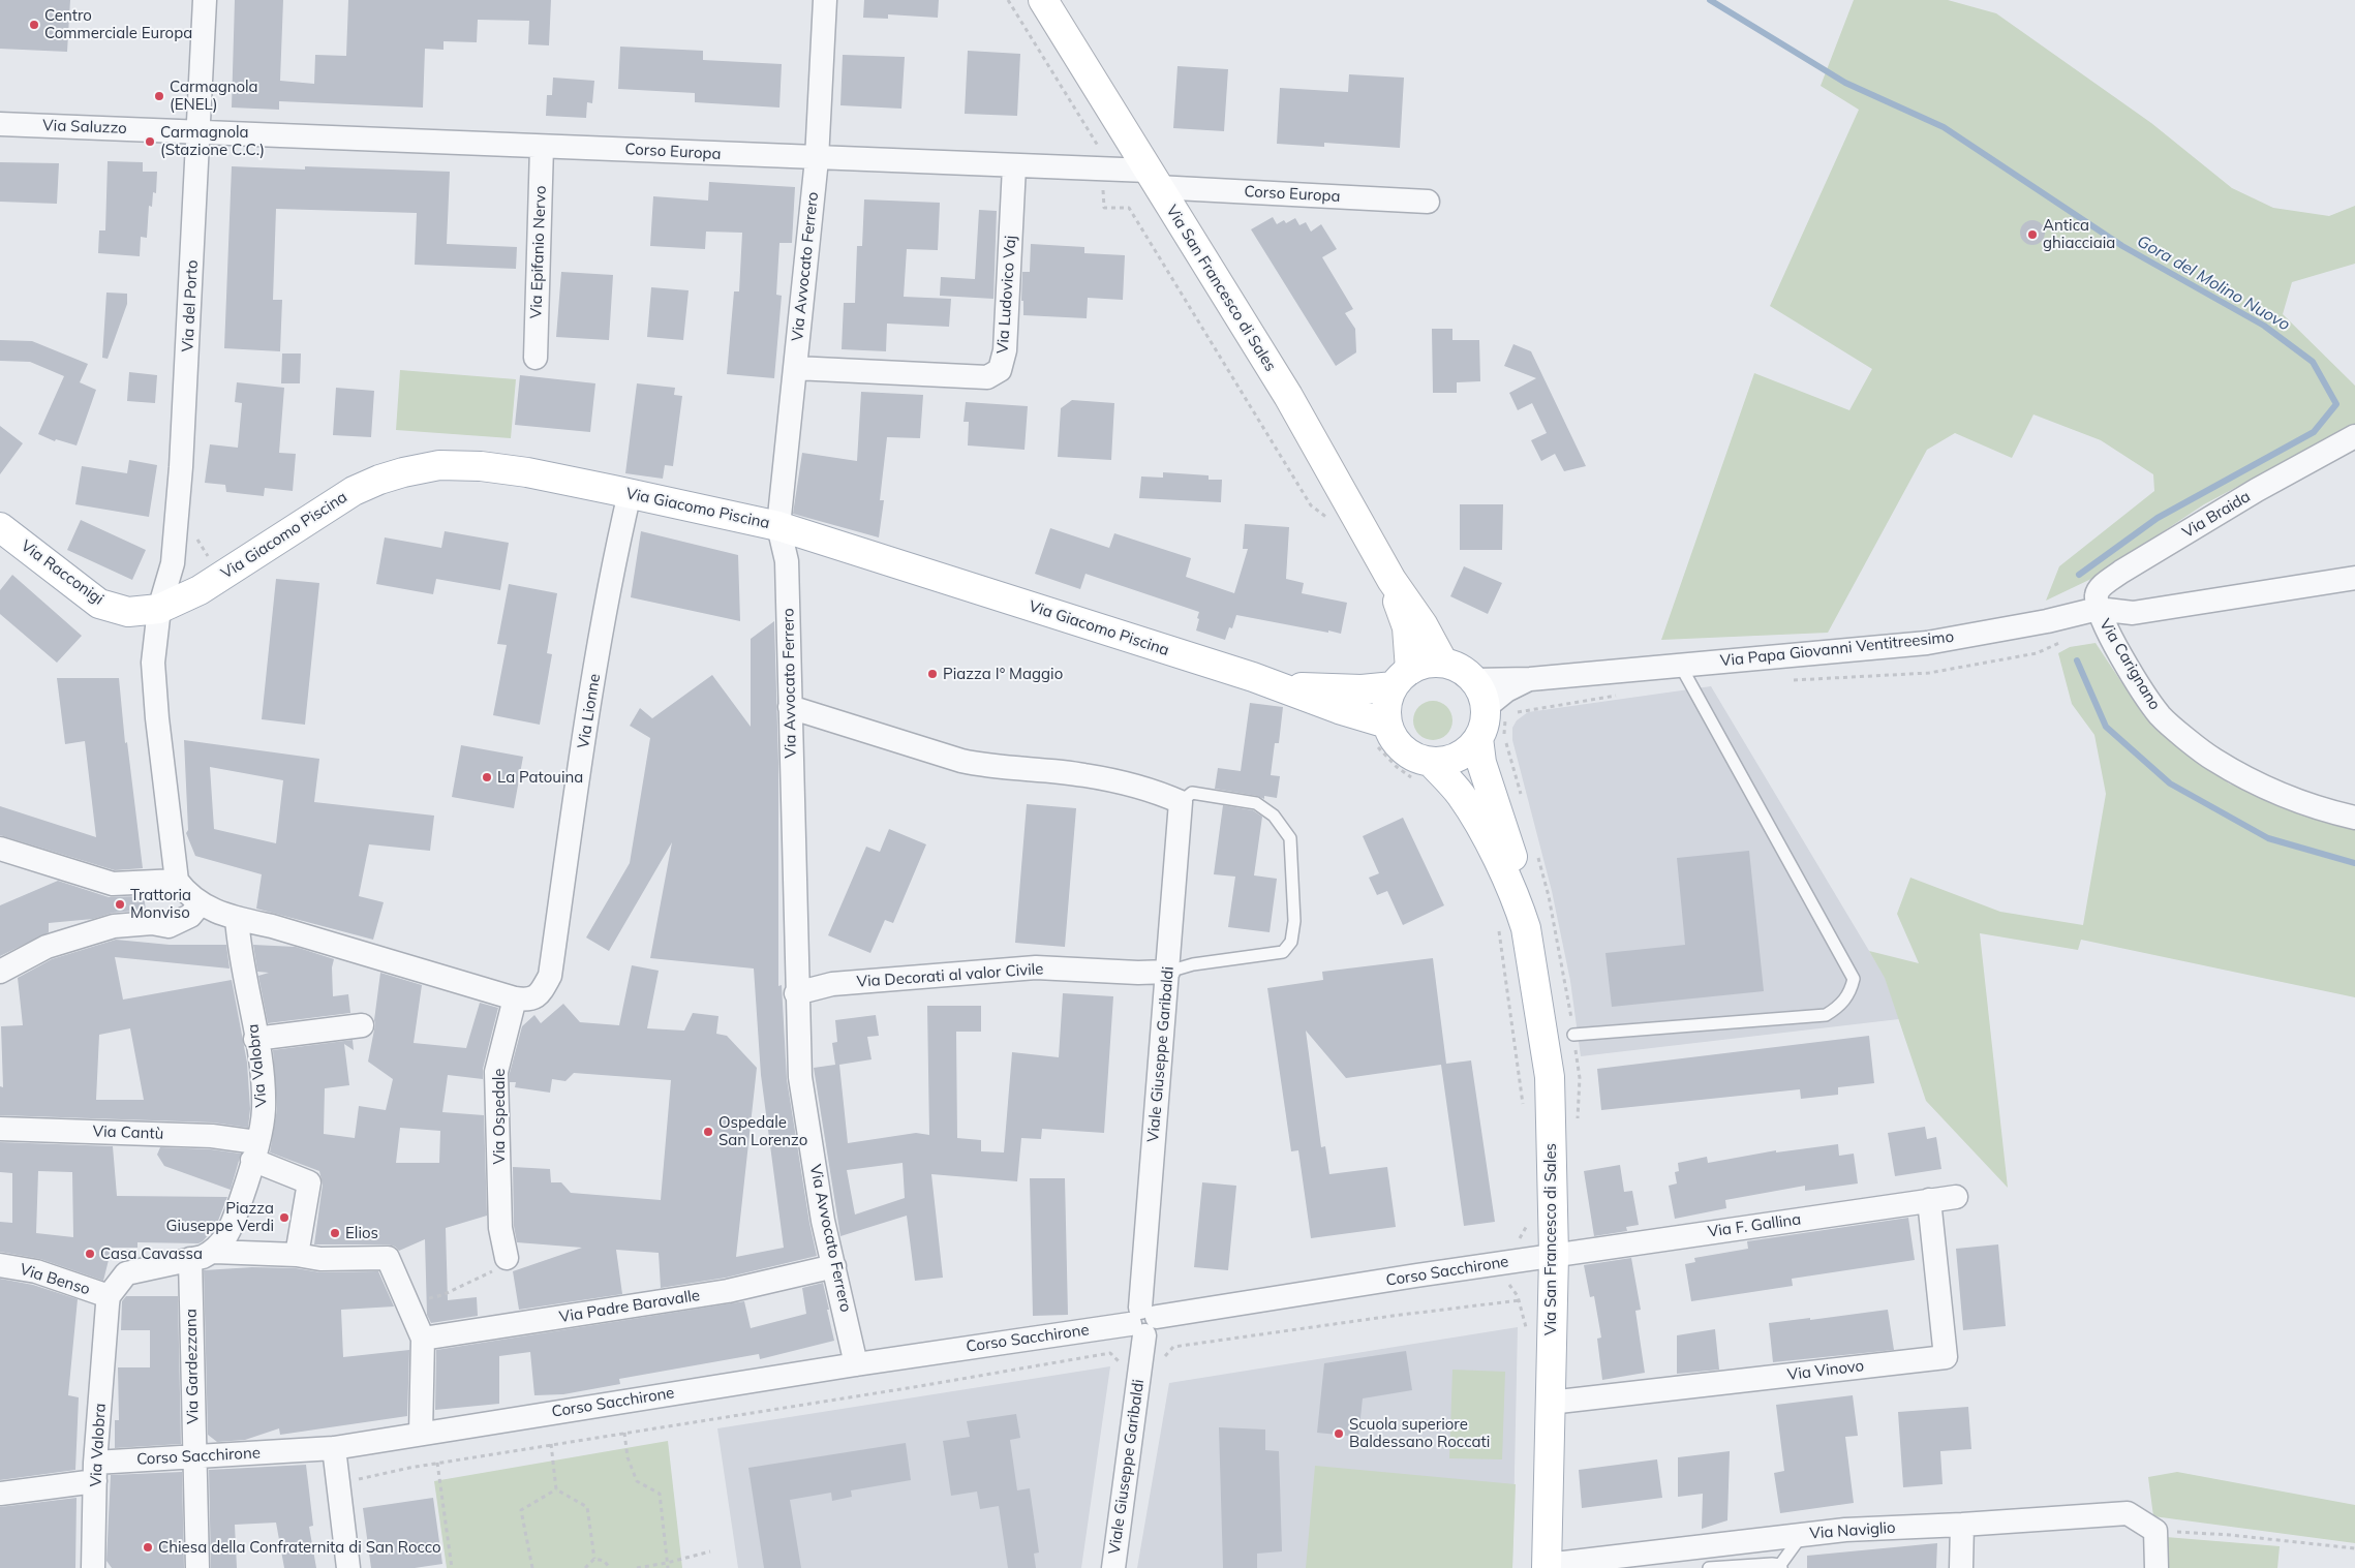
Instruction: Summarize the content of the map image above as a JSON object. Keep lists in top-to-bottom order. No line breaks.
{"streets":{"main road":["Via San Francesco di Sales","Via Giacomo Piscina","Via Racconigi"],"street":["Via Saluzzo","Corso Europa","Via Epifanio Nervo","Via Avvocato Ferrero","Via Ludovico Vaj","Via del Porto","Via Braida","Via Papa Giovanni Ventitreesimo","Via Carignano","Via Lionne","Via Decorati al valor Civile","Viale Giuseppe Garibaldi","Via Valobra","Via Ospedale","Via Cantù","Via F. Gallina","Corso Sacchirone","Via Benso","Via Padre Baravalle","Via Gardezzana","Via Vinovo","Via Naviglio"]},"crossings":[["Via Saluzzo","Corso Europa"],["Via Saluzzo","Via del Porto"],["Corso Europa","Via Epifanio Nervo"],["Corso Europa","Via Avvocato Ferrero"],["Corso Europa","Via San Francesco di Sales"],["Corso Europa","Via Ludovico Vaj"],["Corso Europa","Via del Porto"],["Via Avvocato Ferrero","Via Ludovico Vaj"],["Via Avvocato Ferrero","Via Giacomo Piscina"],["Via Avvocato Ferrero","Via Decorati al valor Civile"],["Via Avvocato Ferrero","Corso Sacchirone"],["Via Avvocato Ferrero","Via Padre Baravalle"],["Via San Francesco di Sales","Via F. Gallina"],["Via San Francesco di Sales","Corso Sacchirone"],["Via San Francesco di Sales","Via Vinovo"],["Via San Francesco di Sales","Via Naviglio"],["Via del Porto","Via Giacomo Piscina"],["Via del Porto","Via Racconigi"],["Via Giacomo Piscina","Via Racconigi"],["Via Giacomo Piscina","Via Lionne"],["Via Braida","Via Papa Giovanni Ventitreesimo"],["Via Braida","Via Carignano"],["Via Papa Giovanni Ventitreesimo","Via Carignano"],["Via Lionne","Via Ospedale"],["Via Decorati al valor Civile","Viale Giuseppe Garibaldi"],["Viale Giuseppe Garibaldi","Corso Sacchirone"],["Via Valobra","Via Cantù"],["Via Valobra","Corso Sacchirone"],["Via Valobra","Via Benso"],["Via F. Gallina","Corso Sacchirone"],["Via F. Gallina","Via Vinovo"],["Corso Sacchirone","Via Gardezzana"]],"water":["Gora del Molino Nuovo"],"places":["Centro Commerciale Europa","Carmagnola (ENEL)","Carmagnola (Stazione C.C.)","Antica ghiacciaia","Piazza I° Maggio","La Patouina","Trattoria Monviso","Ospedale San Lorenzo","Piazza Giuseppe Verdi","Elios","Casa Cavassa","Scuola superiore Baldessano Roccati","Chiesa della Confraternita di San Rocco"]}
